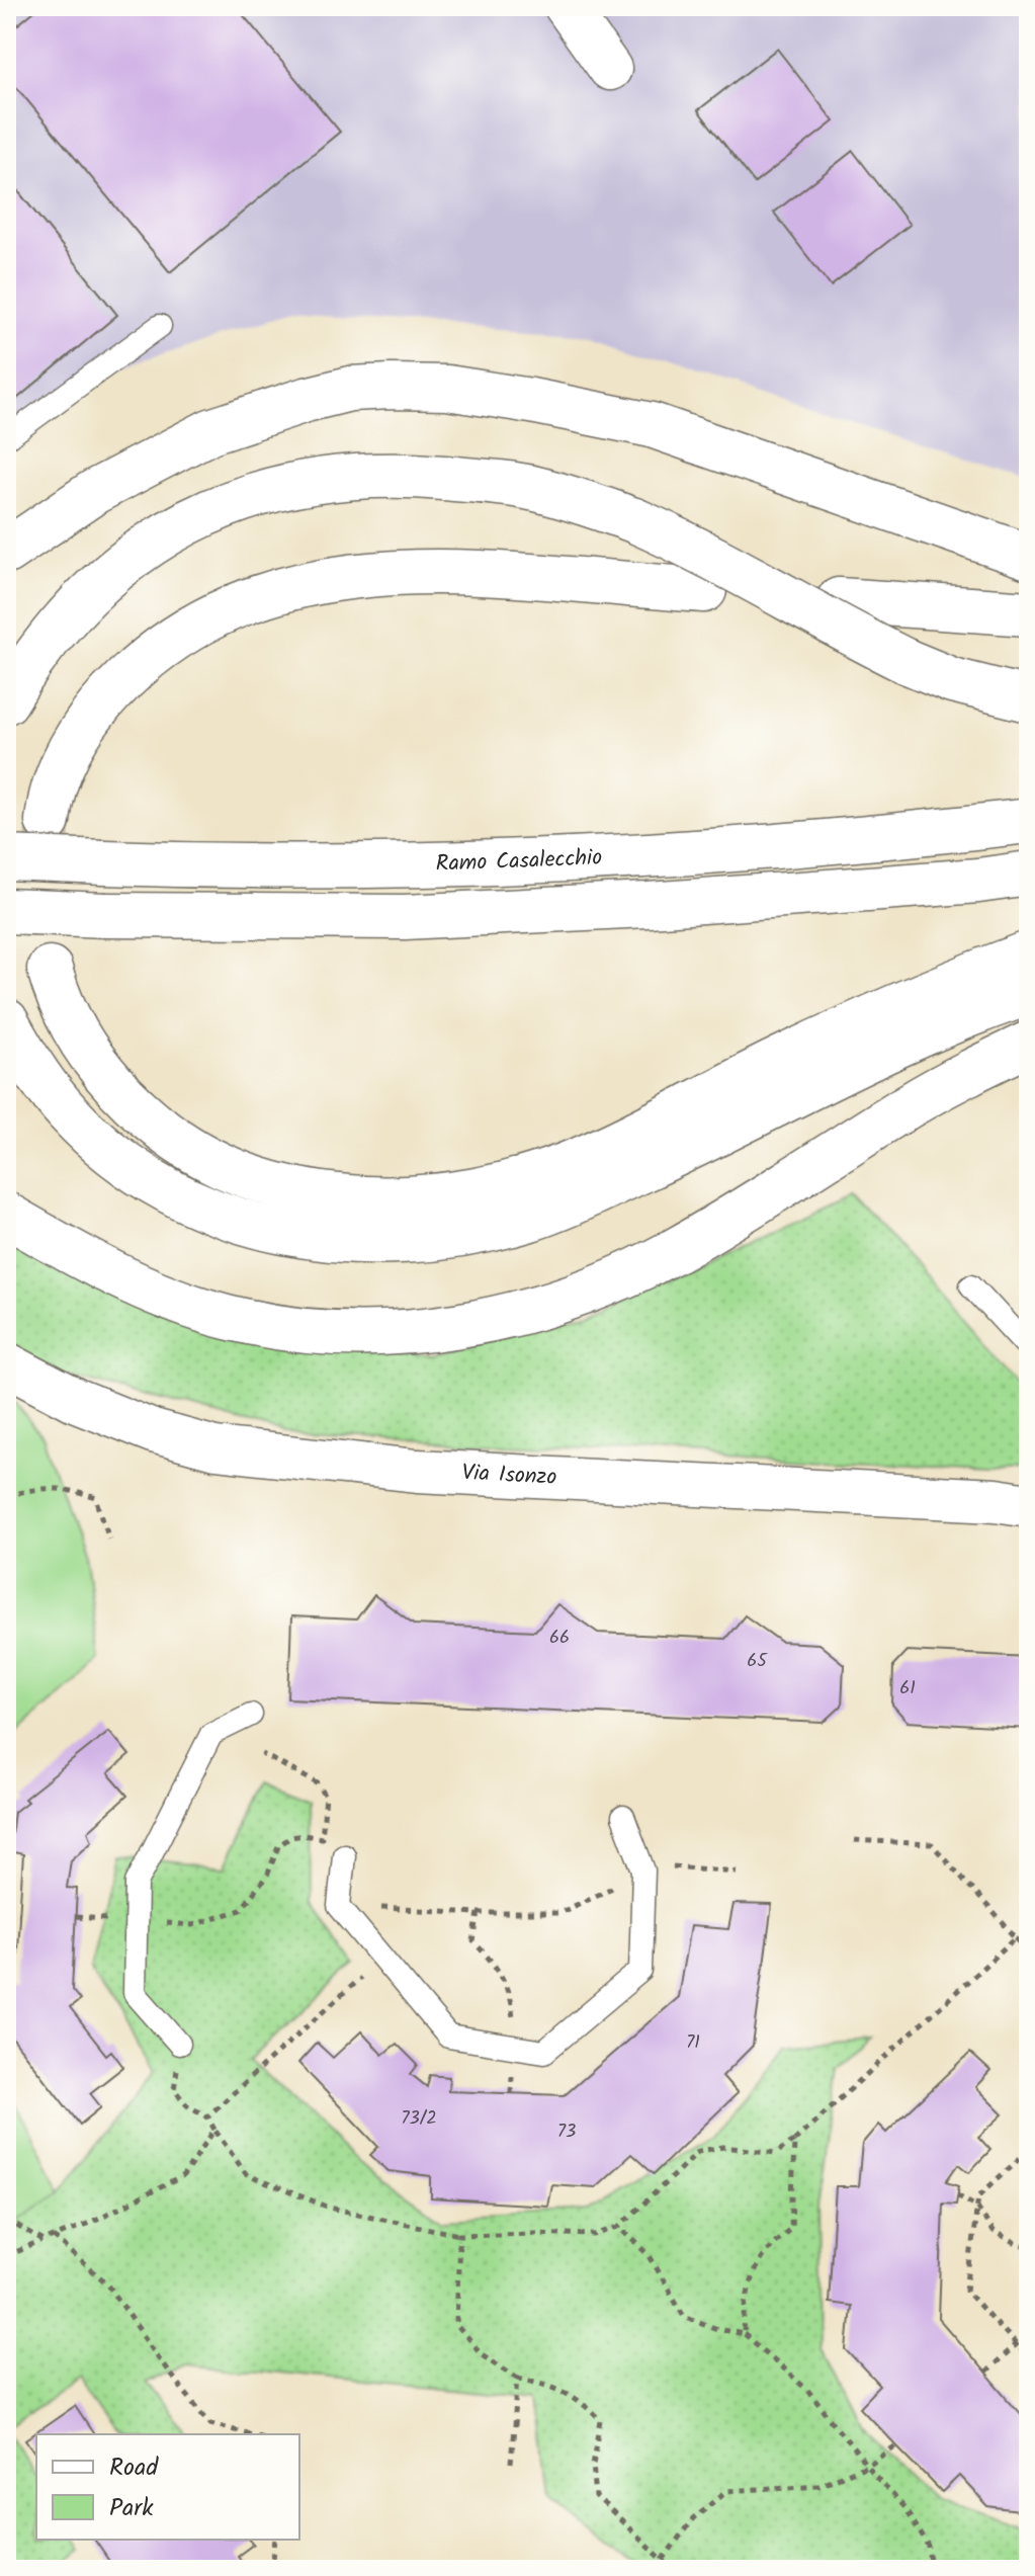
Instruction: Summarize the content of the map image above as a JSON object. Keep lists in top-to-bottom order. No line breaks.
{"streets":{"highway":["Ramo Casalecchio"],"street":["Via Isonzo"]},"house_numbers":["66","65","61","71","73/2","73"],"legend":["Road","Park"]}
